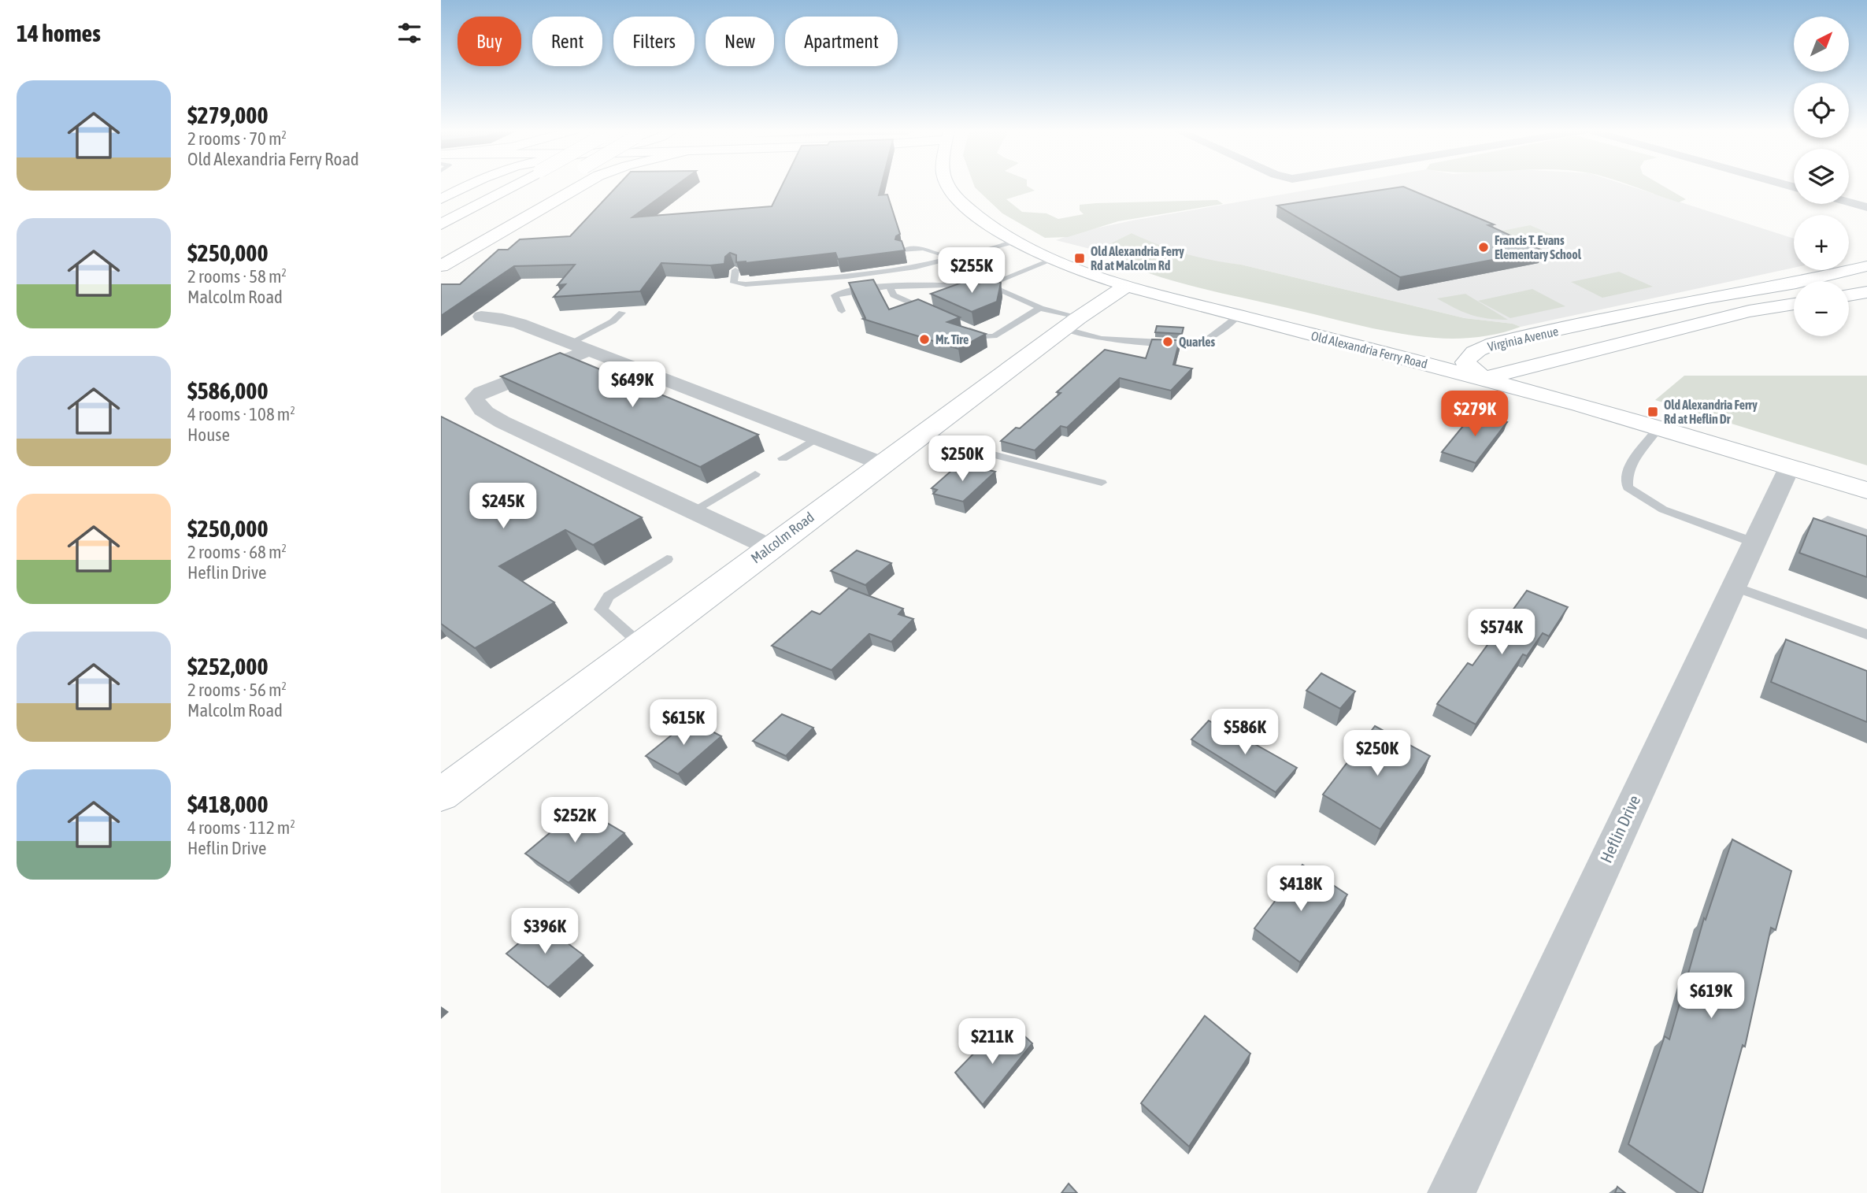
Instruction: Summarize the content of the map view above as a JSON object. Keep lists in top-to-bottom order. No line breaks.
{"streets":{"main road":["Virginia Avenue","Old Alexandria Ferry Road","Malcolm Road"],"street":["Heflin Drive"]},"crossings":[["Virginia Avenue","Old Alexandria Ferry Road"],["Old Alexandria Ferry Road","Malcolm Road"],["Old Alexandria Ferry Road","Heflin Drive"]],"places":{"other":["Francis T. Evans Elementary School","Mr. Tire","Quarles"],"transit":["Old Alexandria Ferry Rd at Malcolm Rd","Old Alexandria Ferry Rd at Heflin Dr"]},"north":"top right","page":{"heading":"14 homes","map_buttons":["+","−"],"chip":["Buy","Rent","Filters","New","Apartment"],"list":[{"name":"$279,000","note":"2 rooms · 70 m² · Old Alexandria Ferry Road"},{"name":"$250,000","note":"2 rooms · 58 m² · Malcolm Road"},{"name":"$586,000","note":"4 rooms · 108 m² · House"},{"name":"$250,000","note":"2 rooms · 68 m² · Heflin Drive"},{"name":"$252,000","note":"2 rooms · 56 m² · Malcolm Road"},{"name":"$418,000","note":"4 rooms · 112 m² · Heflin Drive"}],"price":["$255K","$649K","$279K","$250K","$245K","$574K","$615K","$586K","$250K","$252K","$418K","$396K","$619K","$211K"]}}
